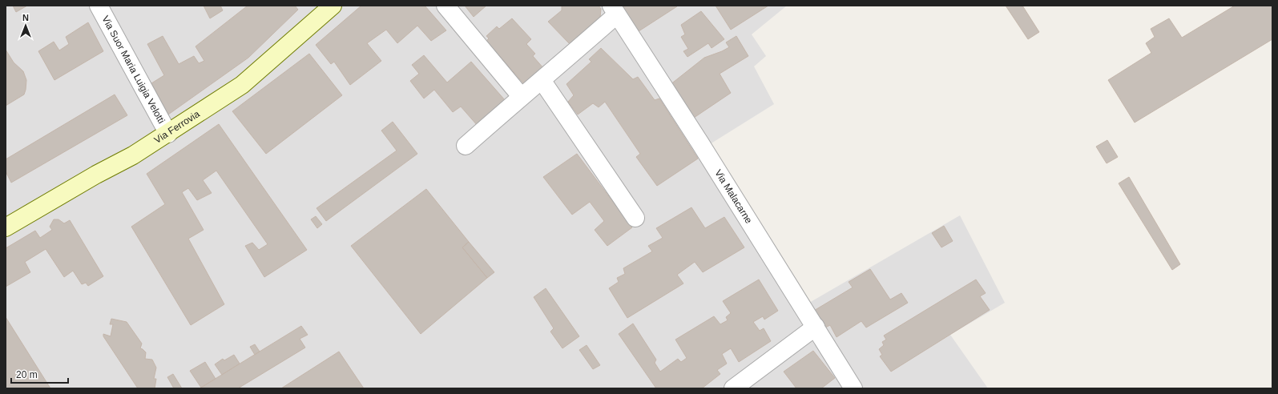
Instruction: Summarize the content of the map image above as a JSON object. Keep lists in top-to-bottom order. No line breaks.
{"streets":{"main road":["Via Ferrovia"],"street":["Via Suor Maria Luigia Velotti","Via Malacarne"]},"crossings":[["Via Suor Maria Luigia Velotti","Via Ferrovia"]],"scale_bar":"20 m","north":"top"}
